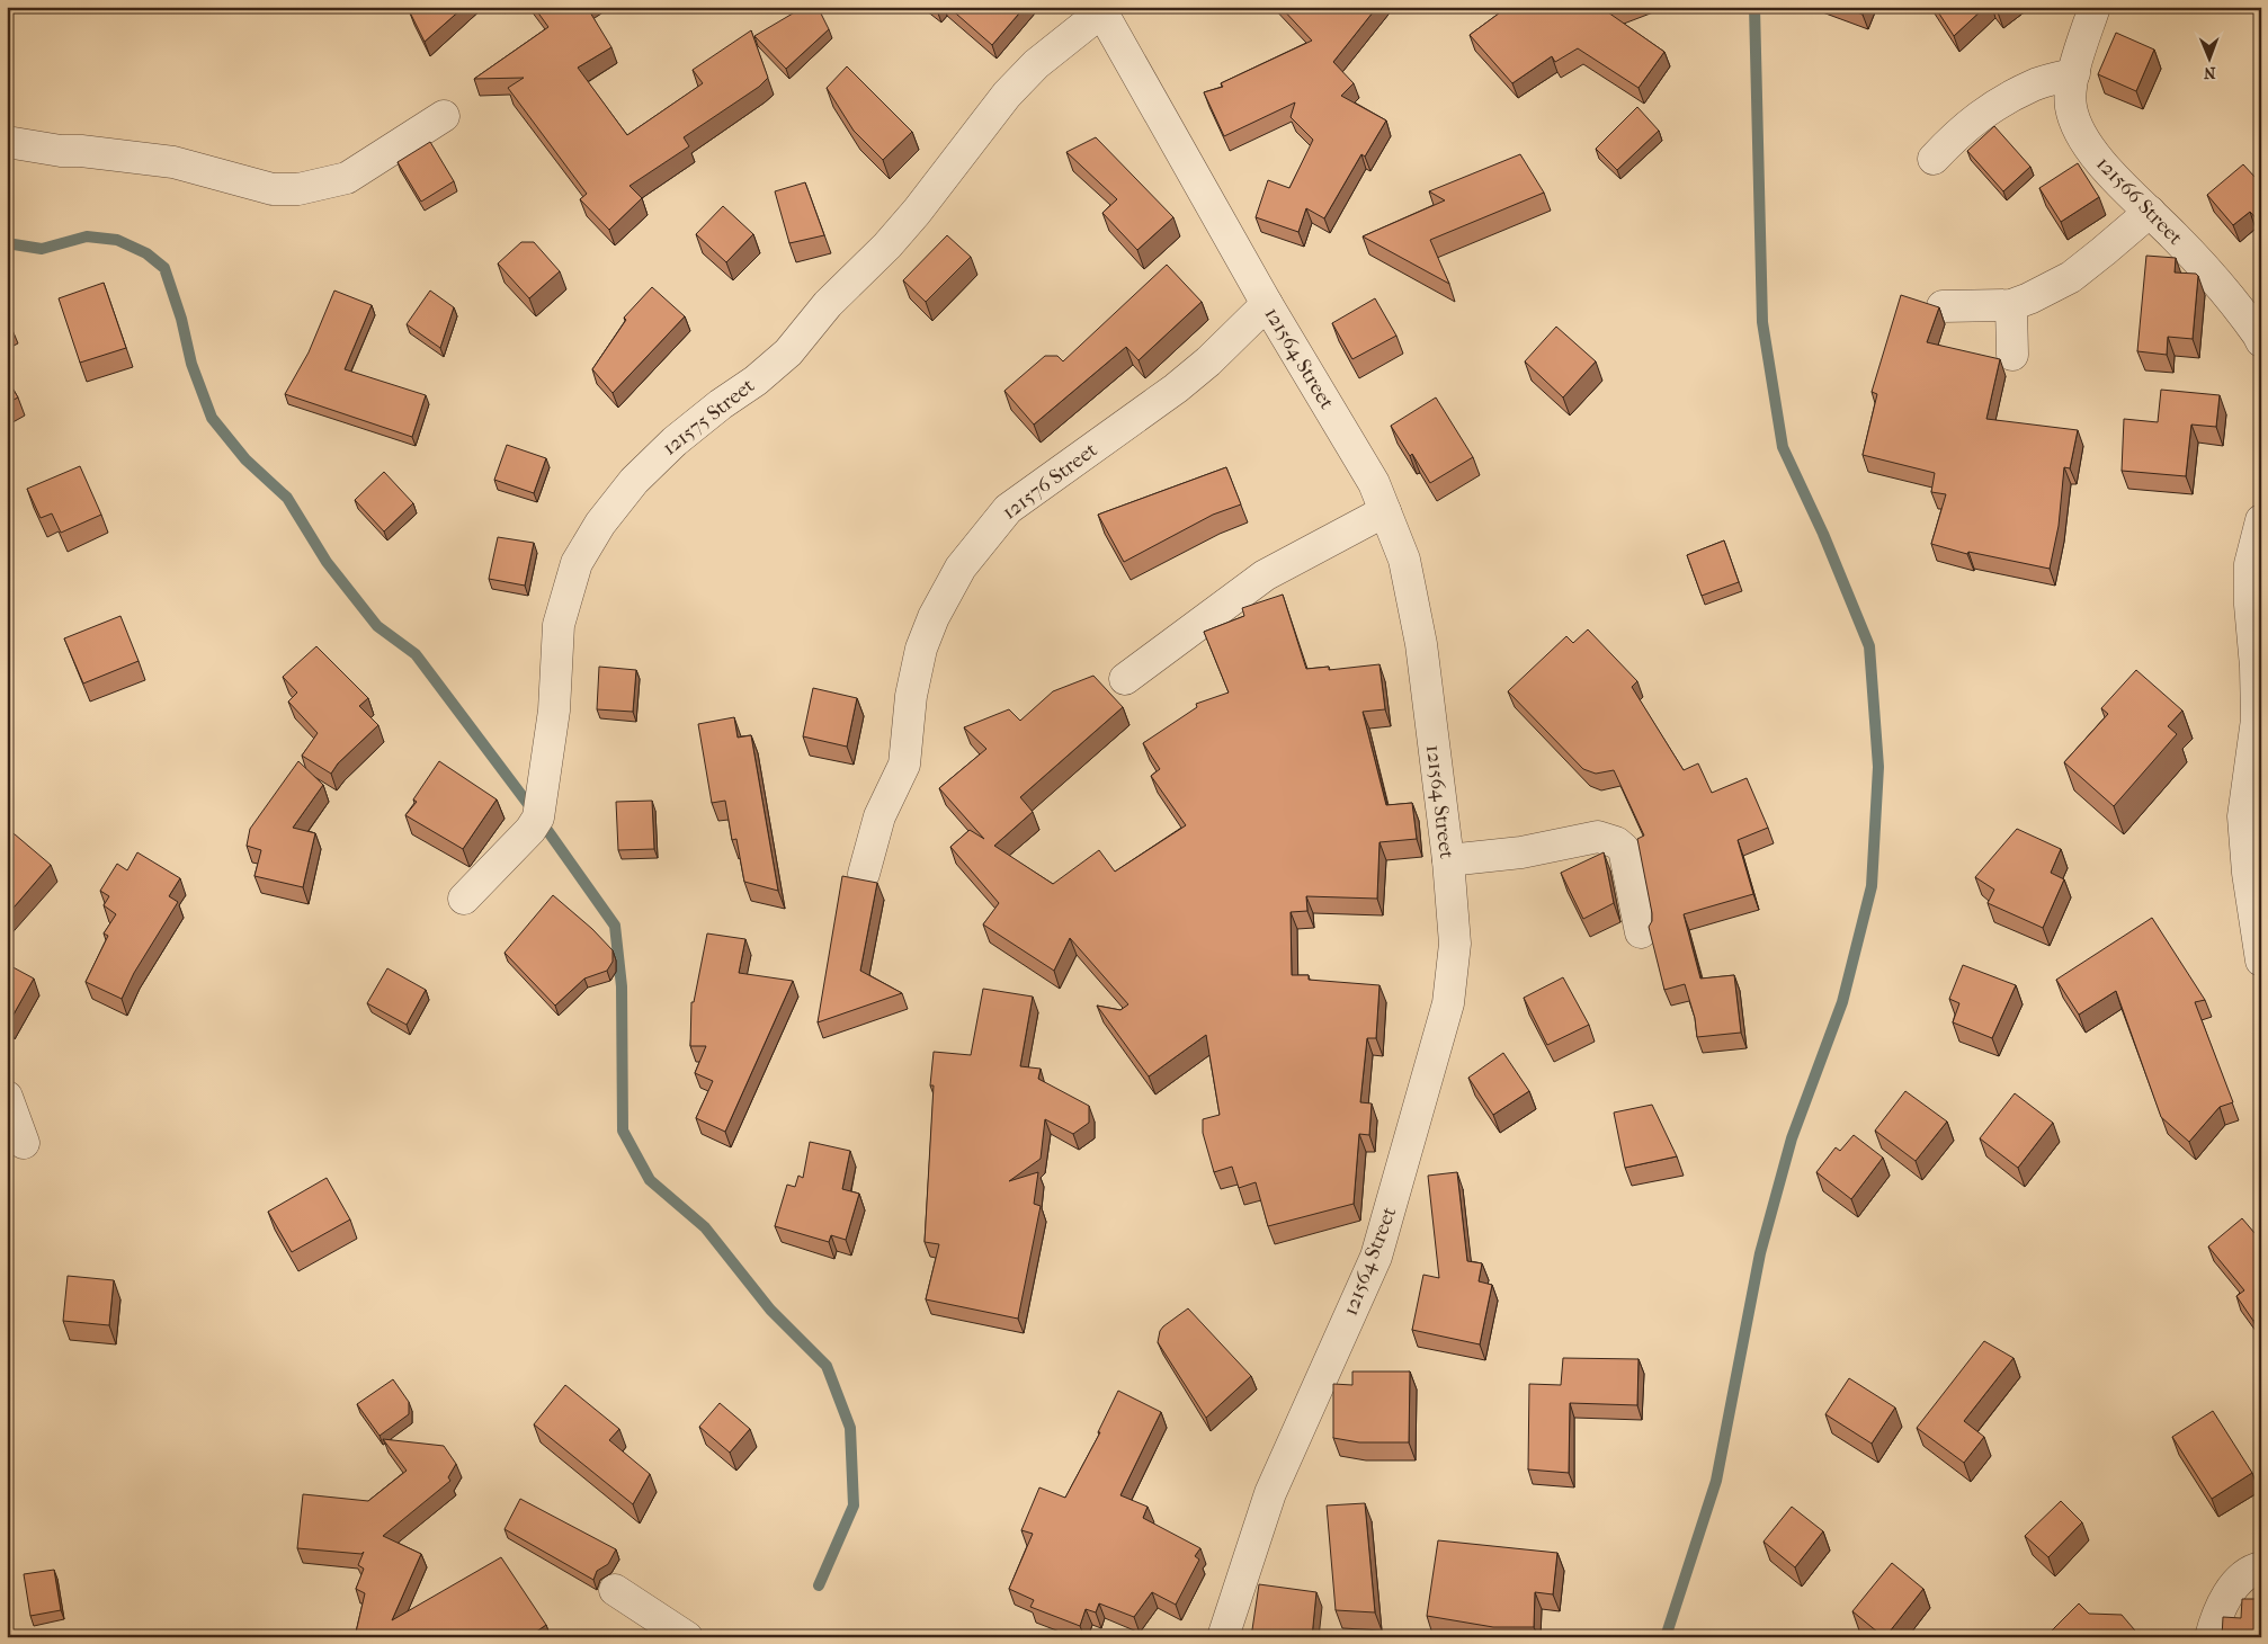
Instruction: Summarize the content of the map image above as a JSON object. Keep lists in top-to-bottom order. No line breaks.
{"streets":{"street":["121566 Street","121564 Street","121575 Street","121576 Street"]},"crossings":[["121564 Street","121575 Street"],["121564 Street","121576 Street"]],"north":"bottom"}
